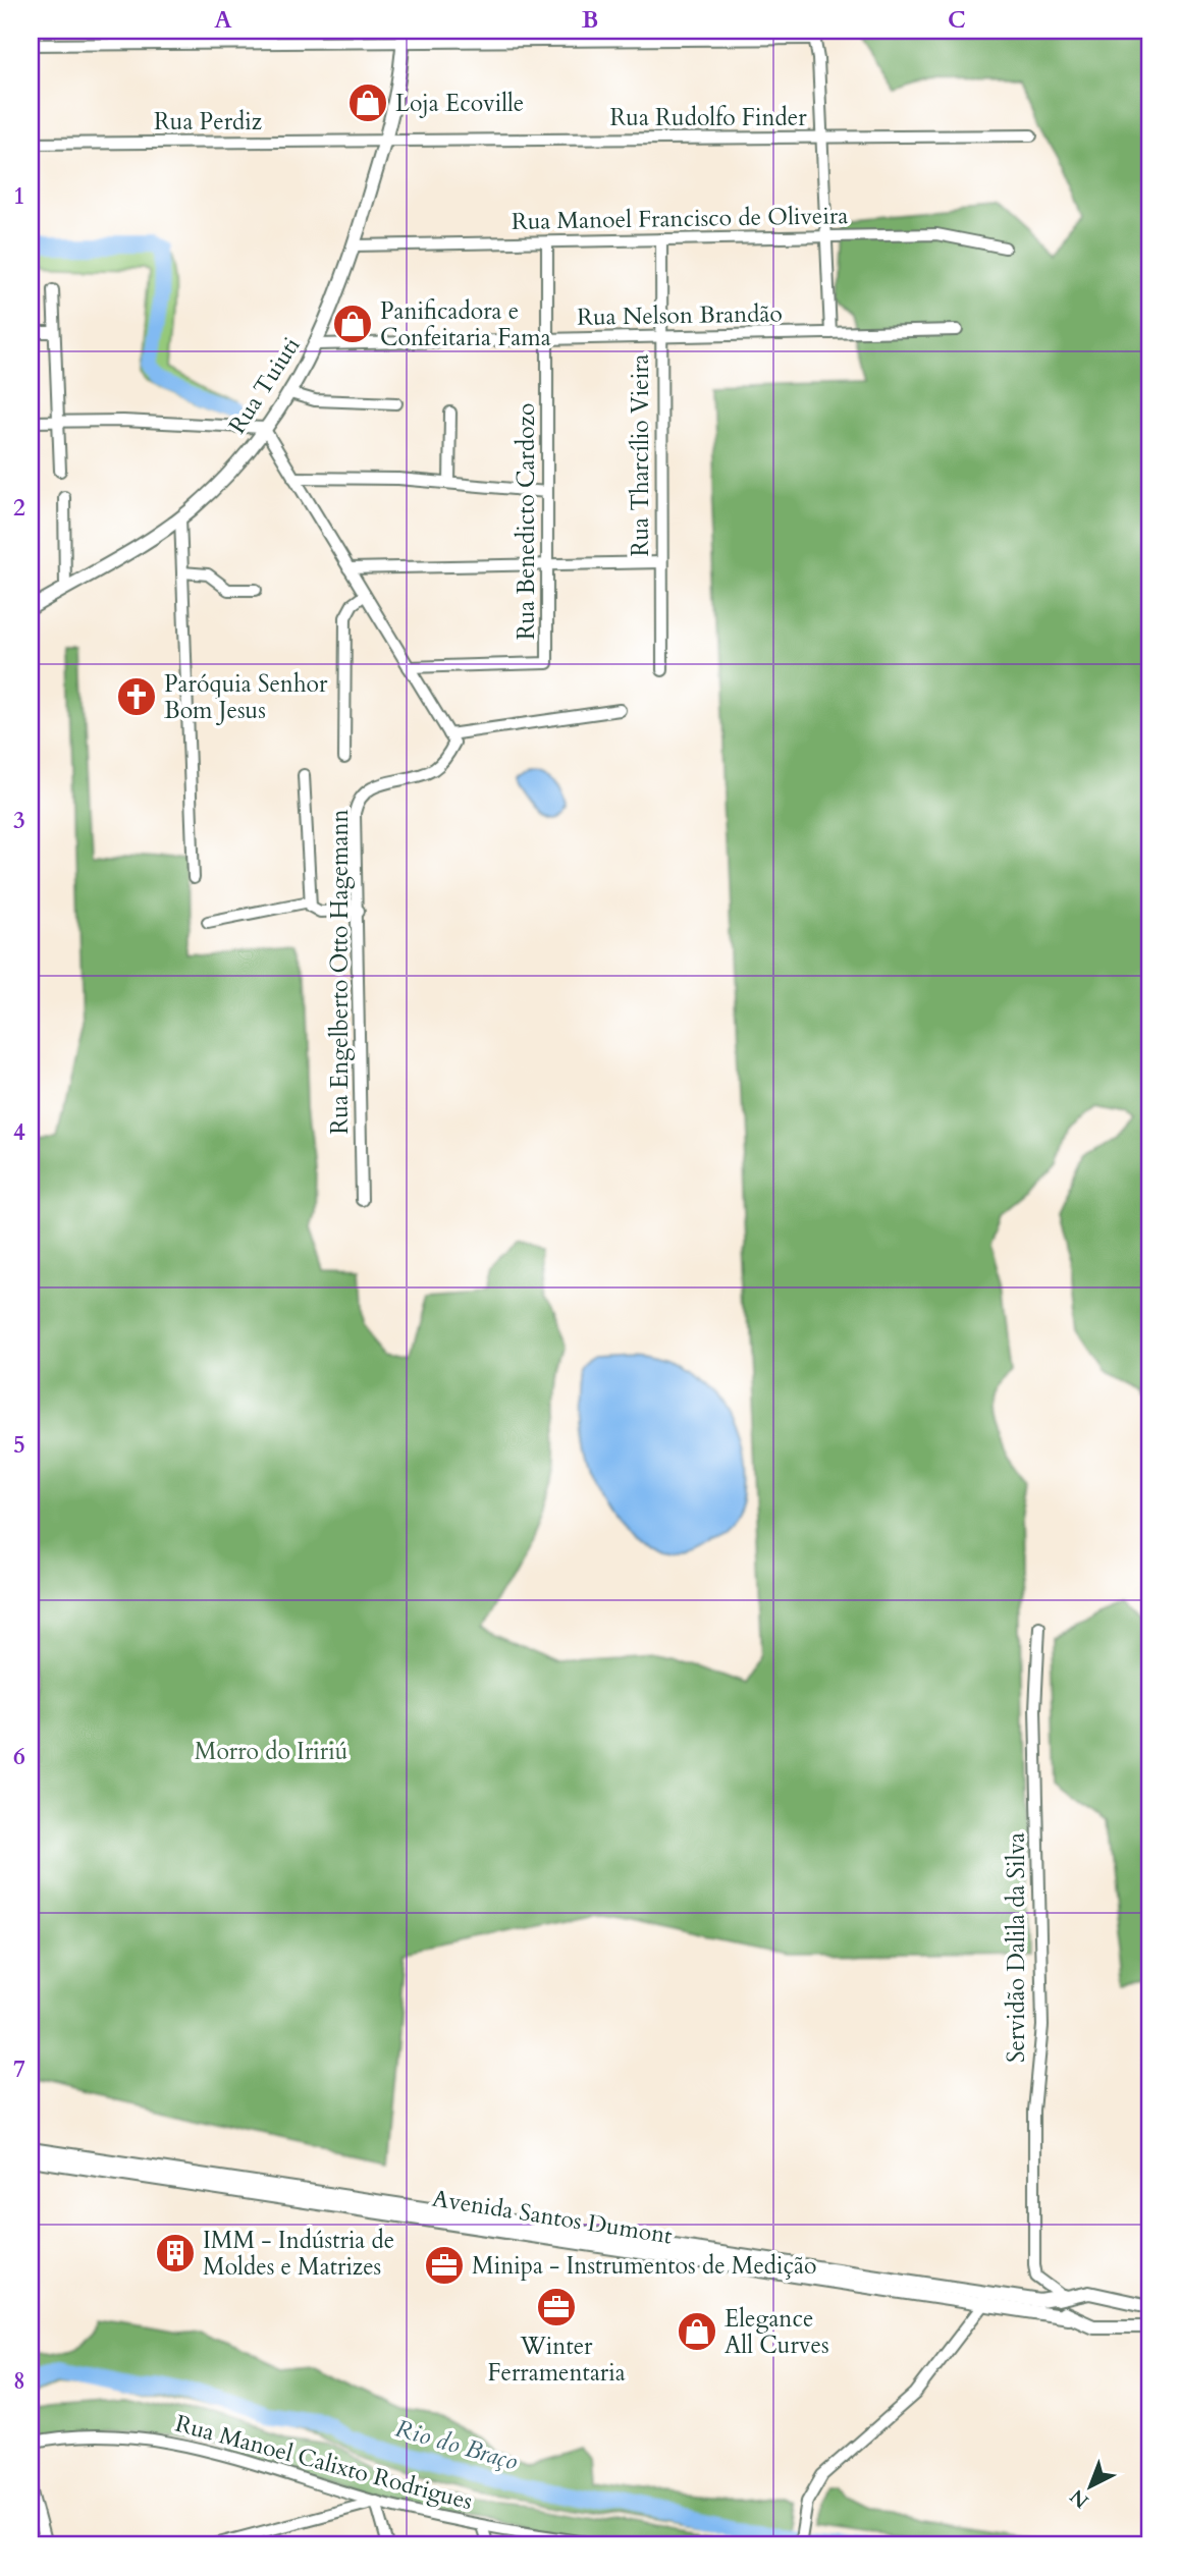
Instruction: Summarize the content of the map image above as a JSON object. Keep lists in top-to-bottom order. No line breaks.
{"streets":{"main road":["Rua Tuiuti","Avenida Santos Dumont"],"street":["Rua Rudolfo Finder","Rua Perdiz","Rua Manoel Francisco de Oliveira","Rua Nelson Brandão","Rua Tharcílio Vieira","Rua Benedicto Cardozo","Rua Engelberto Otto Hagemann","Servidão Dalila da Silva","Rua Manoel Calixto Rodrigues"]},"crossings":[["Rua Rudolfo Finder","Rua Perdiz"],["Rua Rudolfo Finder","Rua Tuiuti"],["Rua Perdiz","Rua Tuiuti"],["Rua Manoel Francisco de Oliveira","Rua Tuiuti"],["Rua Manoel Francisco de Oliveira","Rua Tharcílio Vieira"],["Rua Manoel Francisco de Oliveira","Rua Benedicto Cardozo"],["Rua Nelson Brandão","Rua Tuiuti"],["Rua Nelson Brandão","Rua Tharcílio Vieira"],["Rua Nelson Brandão","Rua Benedicto Cardozo"],["Servidão Dalila da Silva","Avenida Santos Dumont"]],"water":["Rio do Braço"],"parks":["Morro do Iririú"],"places":{"shop":["Loja Ecoville","Panificadora e Confeitaria Fama","Elegance All Curves"],"church":["Paróquia Senhor Bom Jesus"],"building":["IMM - Indústria de Moldes e Matrizes"],"office":["Minipa - Instrumentos de Medição","Winter Ferramentaria"]},"north":"bottom left","grid":{"columns":["A","B","C"],"rows":["1","2","3","4","5","6","7","8"]}}
